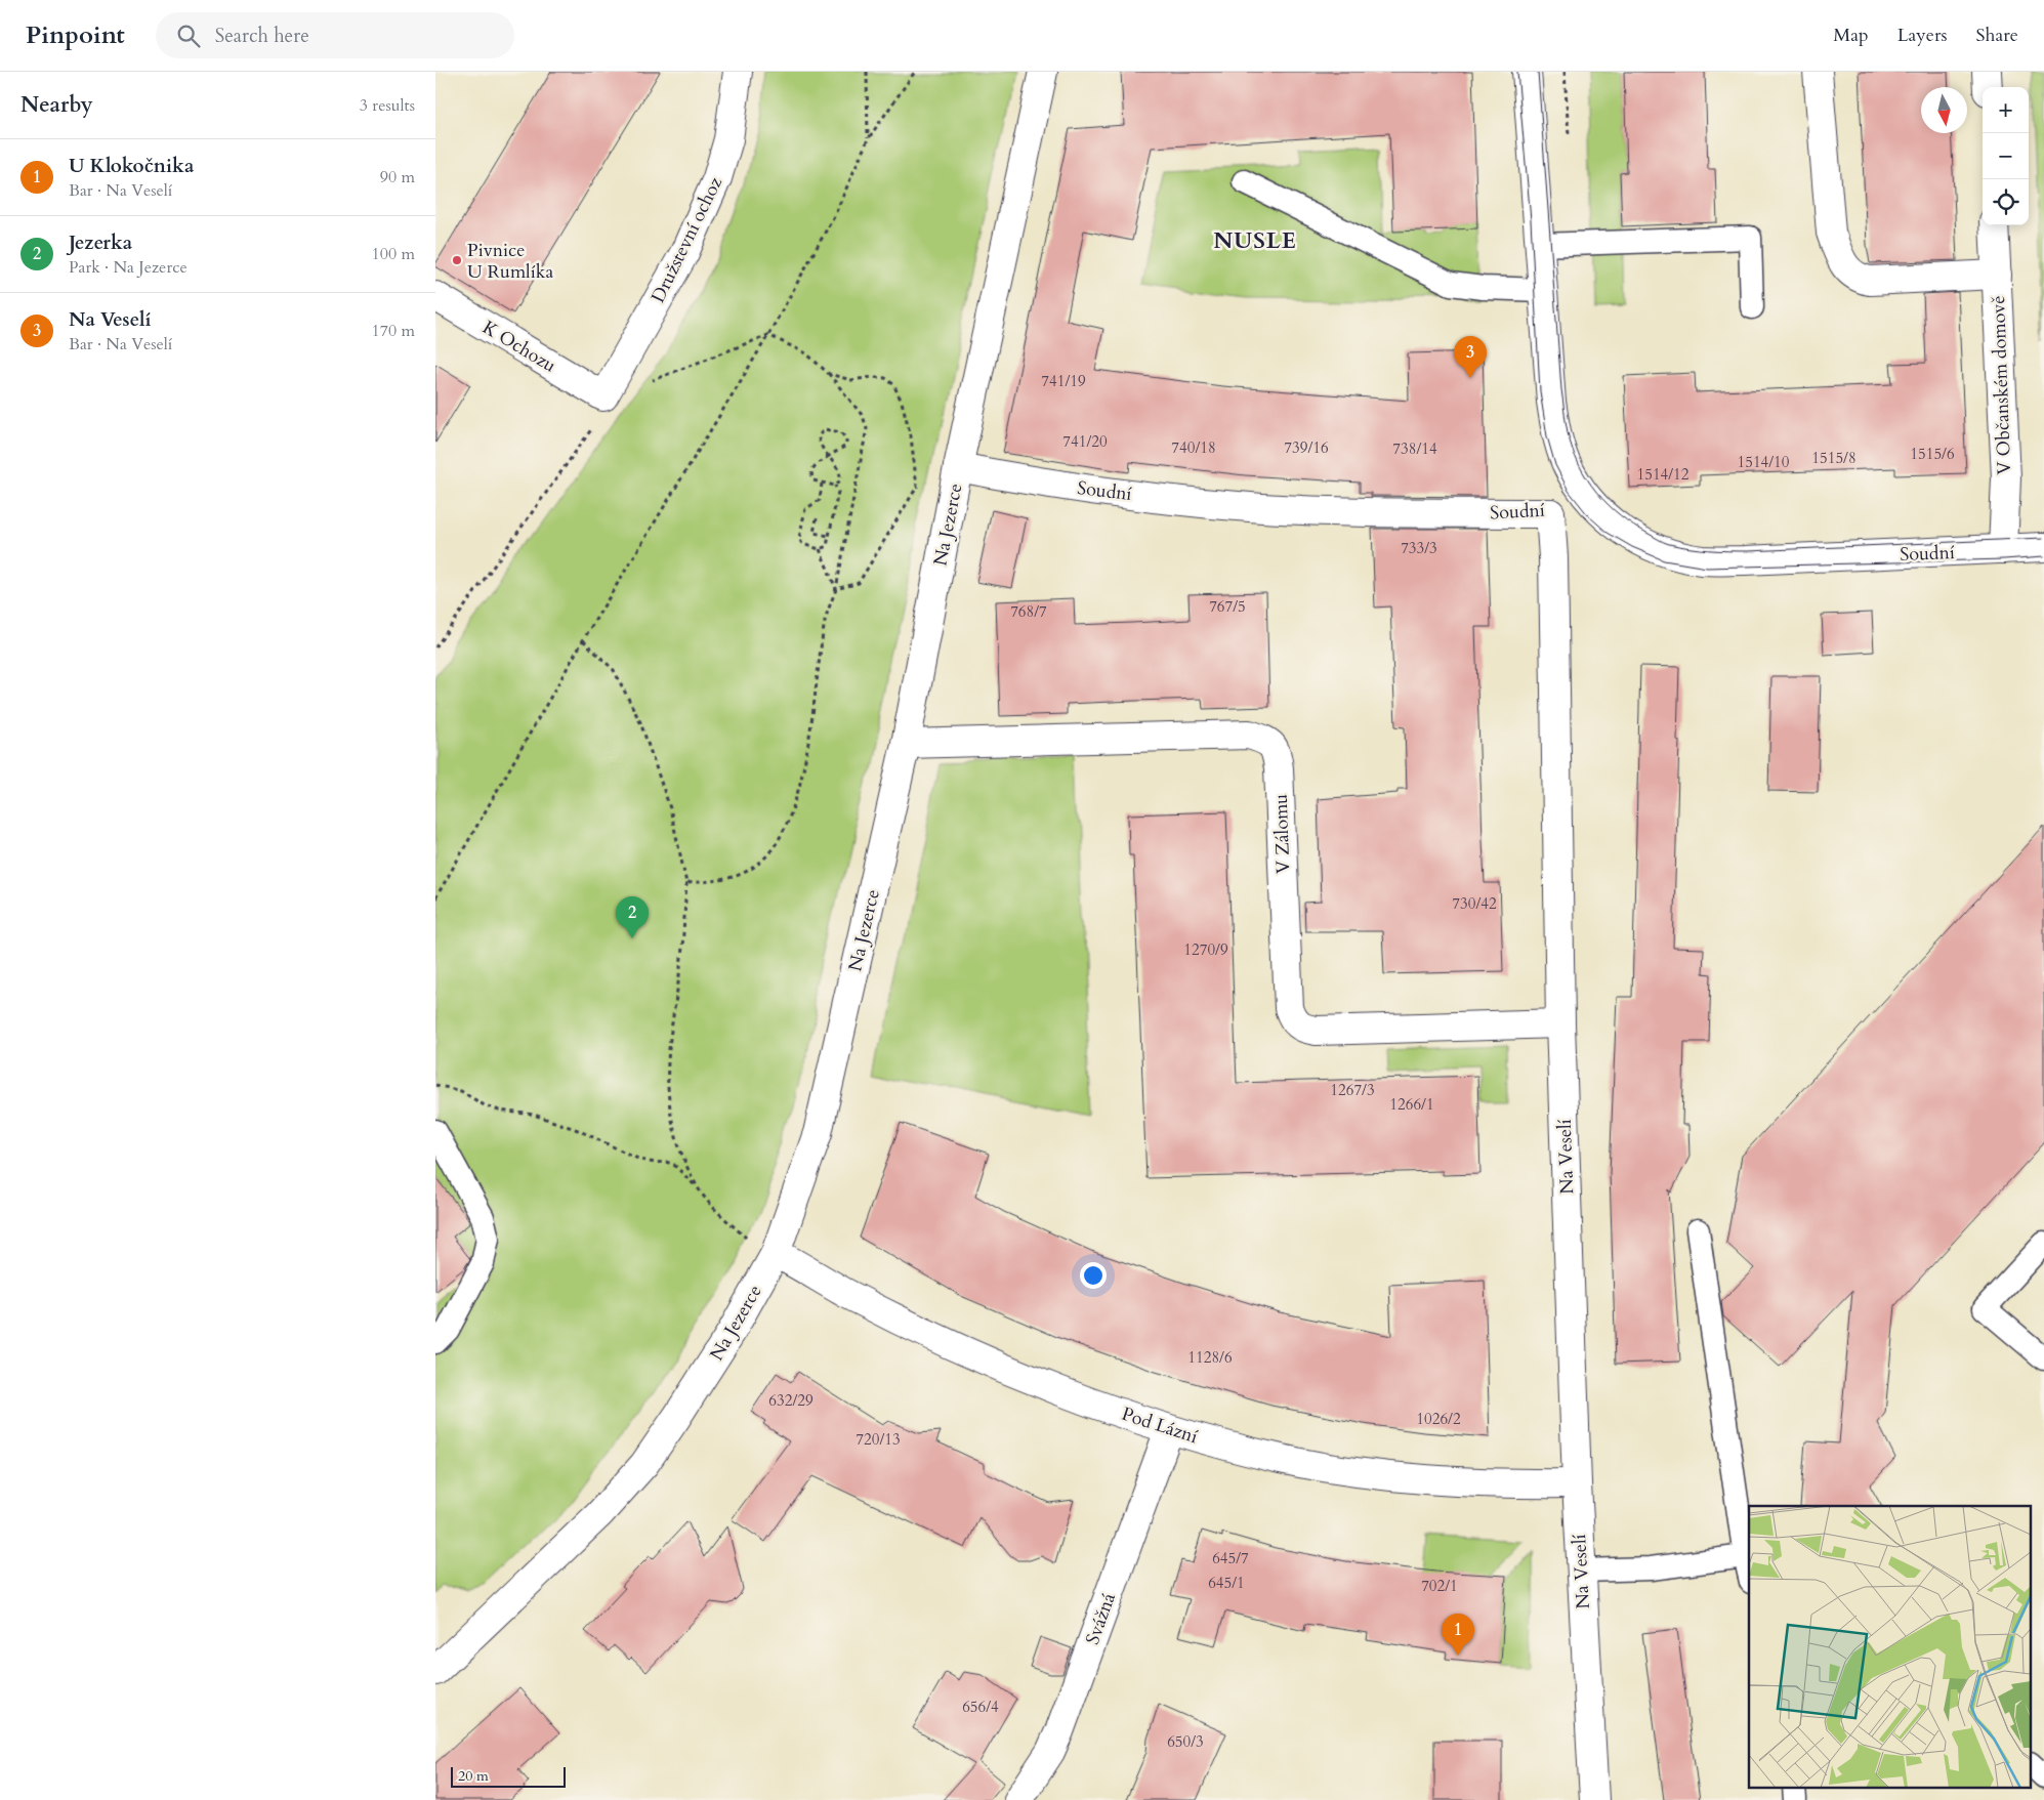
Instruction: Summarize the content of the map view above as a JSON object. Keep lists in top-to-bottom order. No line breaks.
{"streets":{"street":["Družstevní ochoz","K Ochozu","V Občanském domově","Soudní","Na Jezerce","V Zálomu","Na Veselí","Pod Lázní","Svážná"]},"crossings":[["Družstevní ochoz","K Ochozu"],["V Občanském domově","Soudní"],["Soudní","Na Jezerce"],["Soudní","Na Veselí"],["Na Jezerce","V Zálomu"],["Na Jezerce","Pod Lázní"],["V Zálomu","Na Veselí"],["Na Veselí","Pod Lázní"],["Pod Lázní","Svážná"]],"districts":["NUSLE"],"places":["Pivnice U Rumlíka"],"house_numbers":["741/19","741/20","740/18","739/16","738/14","1515/6","1515/8","1514/10","1514/12","733/3","767/5","768/7","730/42","1270/9","1267/3","1266/1","1128/6","632/29","1026/2","720/13","645/7","645/1","702/1","656/4","650/3"],"scale_bar":"20 m","north":"bottom","page":{"header":"Pinpoint","search":"Search here","nav":["Map","Layers","Share"],"heading":["Nearby","3 results"],"map_buttons":["+","−"],"list":[{"mark":"1","name":"U Klokočnika","note":"Bar · Na Veselí","value":"90 m"},{"mark":"2","name":"Jezerka","note":"Park · Na Jezerce","value":"100 m"},{"mark":"3","name":"Na Veselí","note":"Bar · Na Veselí","value":"170 m"}],"pins":["3","2","1"],"scale":"20 m"}}
